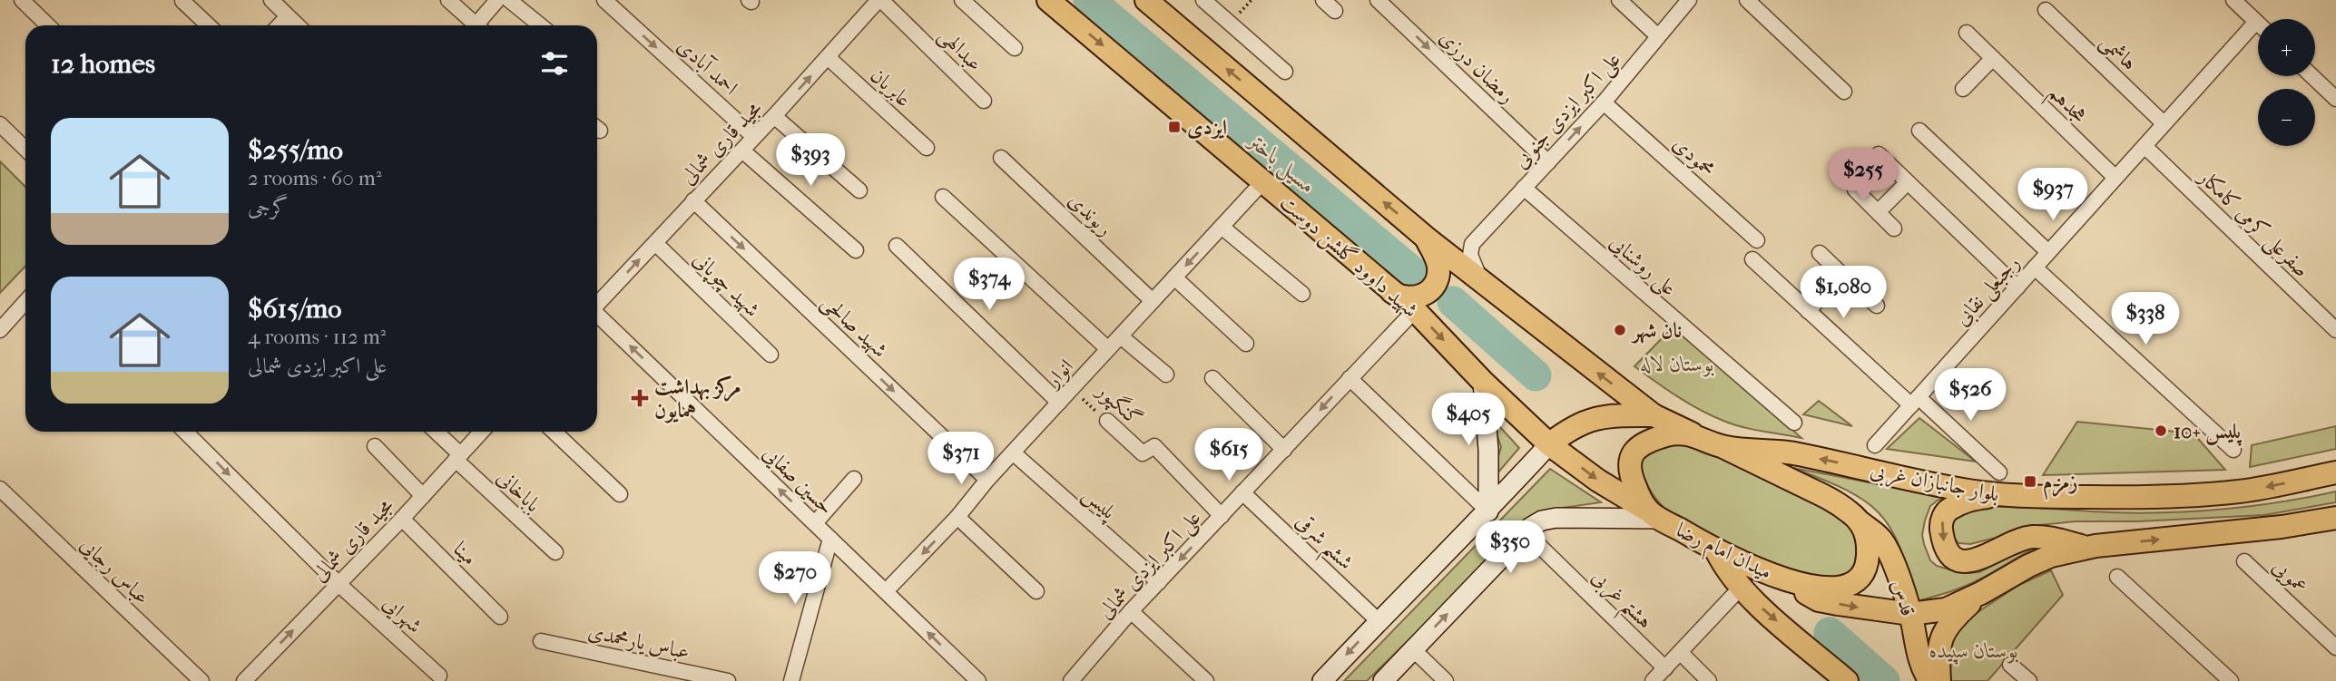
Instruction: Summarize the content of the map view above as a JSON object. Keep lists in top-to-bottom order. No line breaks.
{"streets":{"main road":["شهید داوود گلشن دوست","بلوار جانبازان غربی","میدان امام رضا","قدس"],"street":["عبدالهی","هاشمی","احمد آبادی","رمضان درزی","عابریان","هجدهم","علی اکبر ایزدی جنوبی","مجید قاری شمالی","محمودی","ریوندی","صفرعلی کرمی کامکار","علی روشنایی","شهید چوپانی","رجبعلی نقابی","شهید صالحی","انوار","گنگپور","حسین صفایی","باباخانی","پلیس","ششم شرقی","مینا","علی اکبر ایزدی شمالی","عباس رجایی","عمویی","هشتم غربی","شهرایی","عباس یارمحمدی"]},"crossings":[["عبدالهی","مجید قاری شمالی"],["هاشمی","رجبعلی نقابی"],["احمد آبادی","مجید قاری شمالی"],["رمضان درزی","علی اکبر ایزدی جنوبی"],["عابریان","مجید قاری شمالی"],["هجدهم","رجبعلی نقابی"],["علی اکبر ایزدی جنوبی","محمودی"],["علی اکبر ایزدی جنوبی","علی روشنایی"],["مجید قاری شمالی","شهید چوپانی"],["مجید قاری شمالی","شهید صالحی"],["مجید قاری شمالی","باباخانی"],["مجید قاری شمالی","مینا"],["مجید قاری شمالی","شهرایی"],["ریوندی","انوار"],["صفرعلی کرمی کامکار","رجبعلی نقابی"],["شهید داوود گلشن دوست","انوار"],["شهید داوود گلشن دوست","میدان امام رضا"],["شهید داوود گلشن دوست","علی اکبر ایزدی شمالی"],["شهید صالحی","انوار"],["انوار","گنگپور"],["انوار","حسین صفایی"],["انوار","پلیس"],["گنگپور","علی اکبر ایزدی شمالی"],["پلیس","علی اکبر ایزدی شمالی"],["ششم شرقی","علی اکبر ایزدی شمالی"],["میدان امام رضا","قدس"]],"one_way":["احمد آبادی","رمضان درزی","مجید قاری شمالی","علی اکبر ایزدی شمالی"],"water":["مسیل باختر"],"parks":["بوستان لاله","بوستان سپیده"],"places":{"transit":["ایزدی","زمزم"],"other":["نان شهر","پلیس +10"],"health":["مرکز بهداشت همایون"]},"page":{"map_buttons":["+","−"],"heading":"12 homes","list":[{"name":"$255/mo","note":"2 rooms · 60 m² · گرجی"},{"name":"$615/mo","note":"4 rooms · 112 m² · علی اکبر ایزدی شمالی"}],"price":["$393","$255","$937","$374","$1,080","$338","$526","$405","$615","$371","$350","$270"]}}
